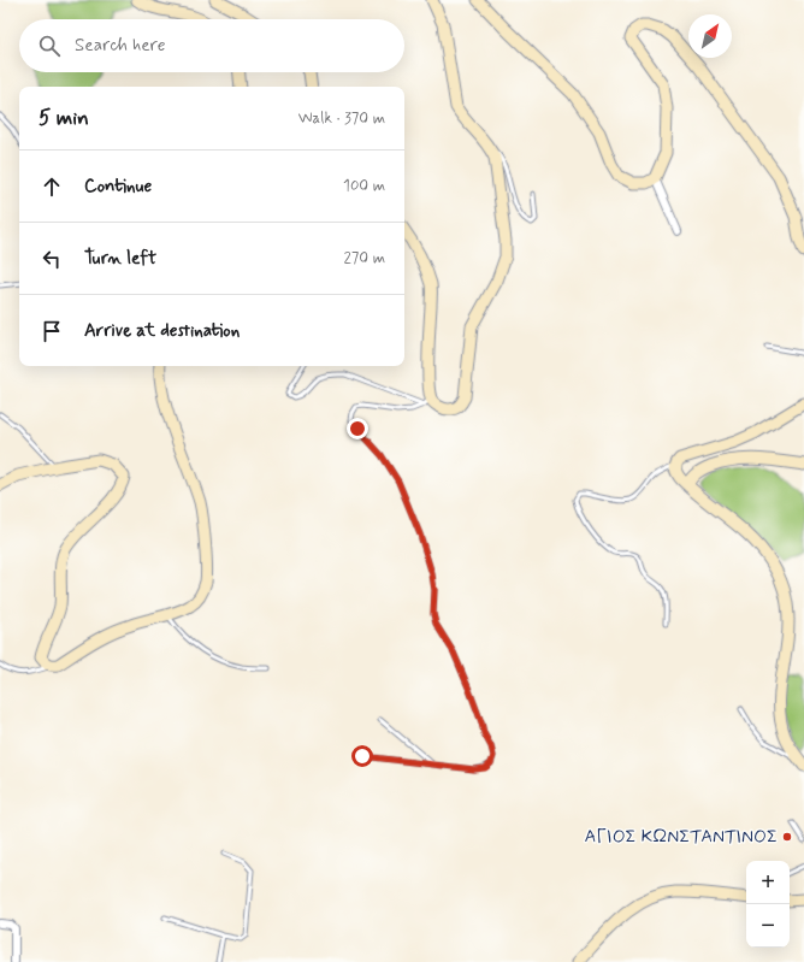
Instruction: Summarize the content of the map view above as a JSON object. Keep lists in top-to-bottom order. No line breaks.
{"places":["ΑΓΙΟΣ ΚΩΝΣΤΑΝΤΙΝΟΣ"],"north":"top right","page":{"search":"Search here","heading":["5 min","Walk · 370 m"],"list":[["Continue","100 m"],["Turn left","270 m"],"Arrive at destination"],"map_buttons":["+","−"]}}
